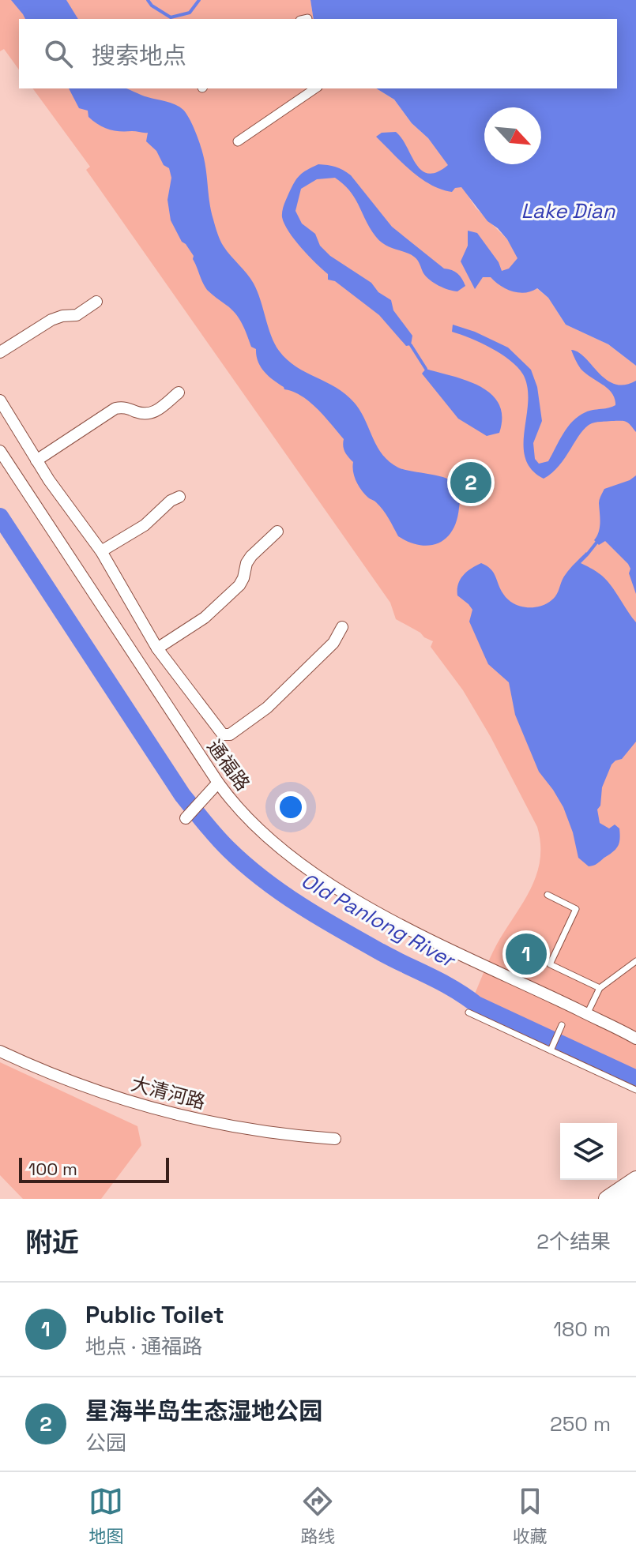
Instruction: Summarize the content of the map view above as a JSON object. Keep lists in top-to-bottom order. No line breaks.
{"streets":{"street":["通福路","大清河路"]},"water":["Lake Dian","Old Panlong River"],"scale_bar":"100 m","north":"bottom right","page":{"search":"搜索地点","pins":["2","1"],"scale":"100 m","heading":["附近","2个结果"],"list":[{"mark":"1","name":"Public Toilet","note":"地点 · 通福路","value":"180 m"},{"mark":"2","name":"星海半岛生态湿地公园","note":"公园","value":"250 m"}],"nav":["地图","路线","收藏"]}}
